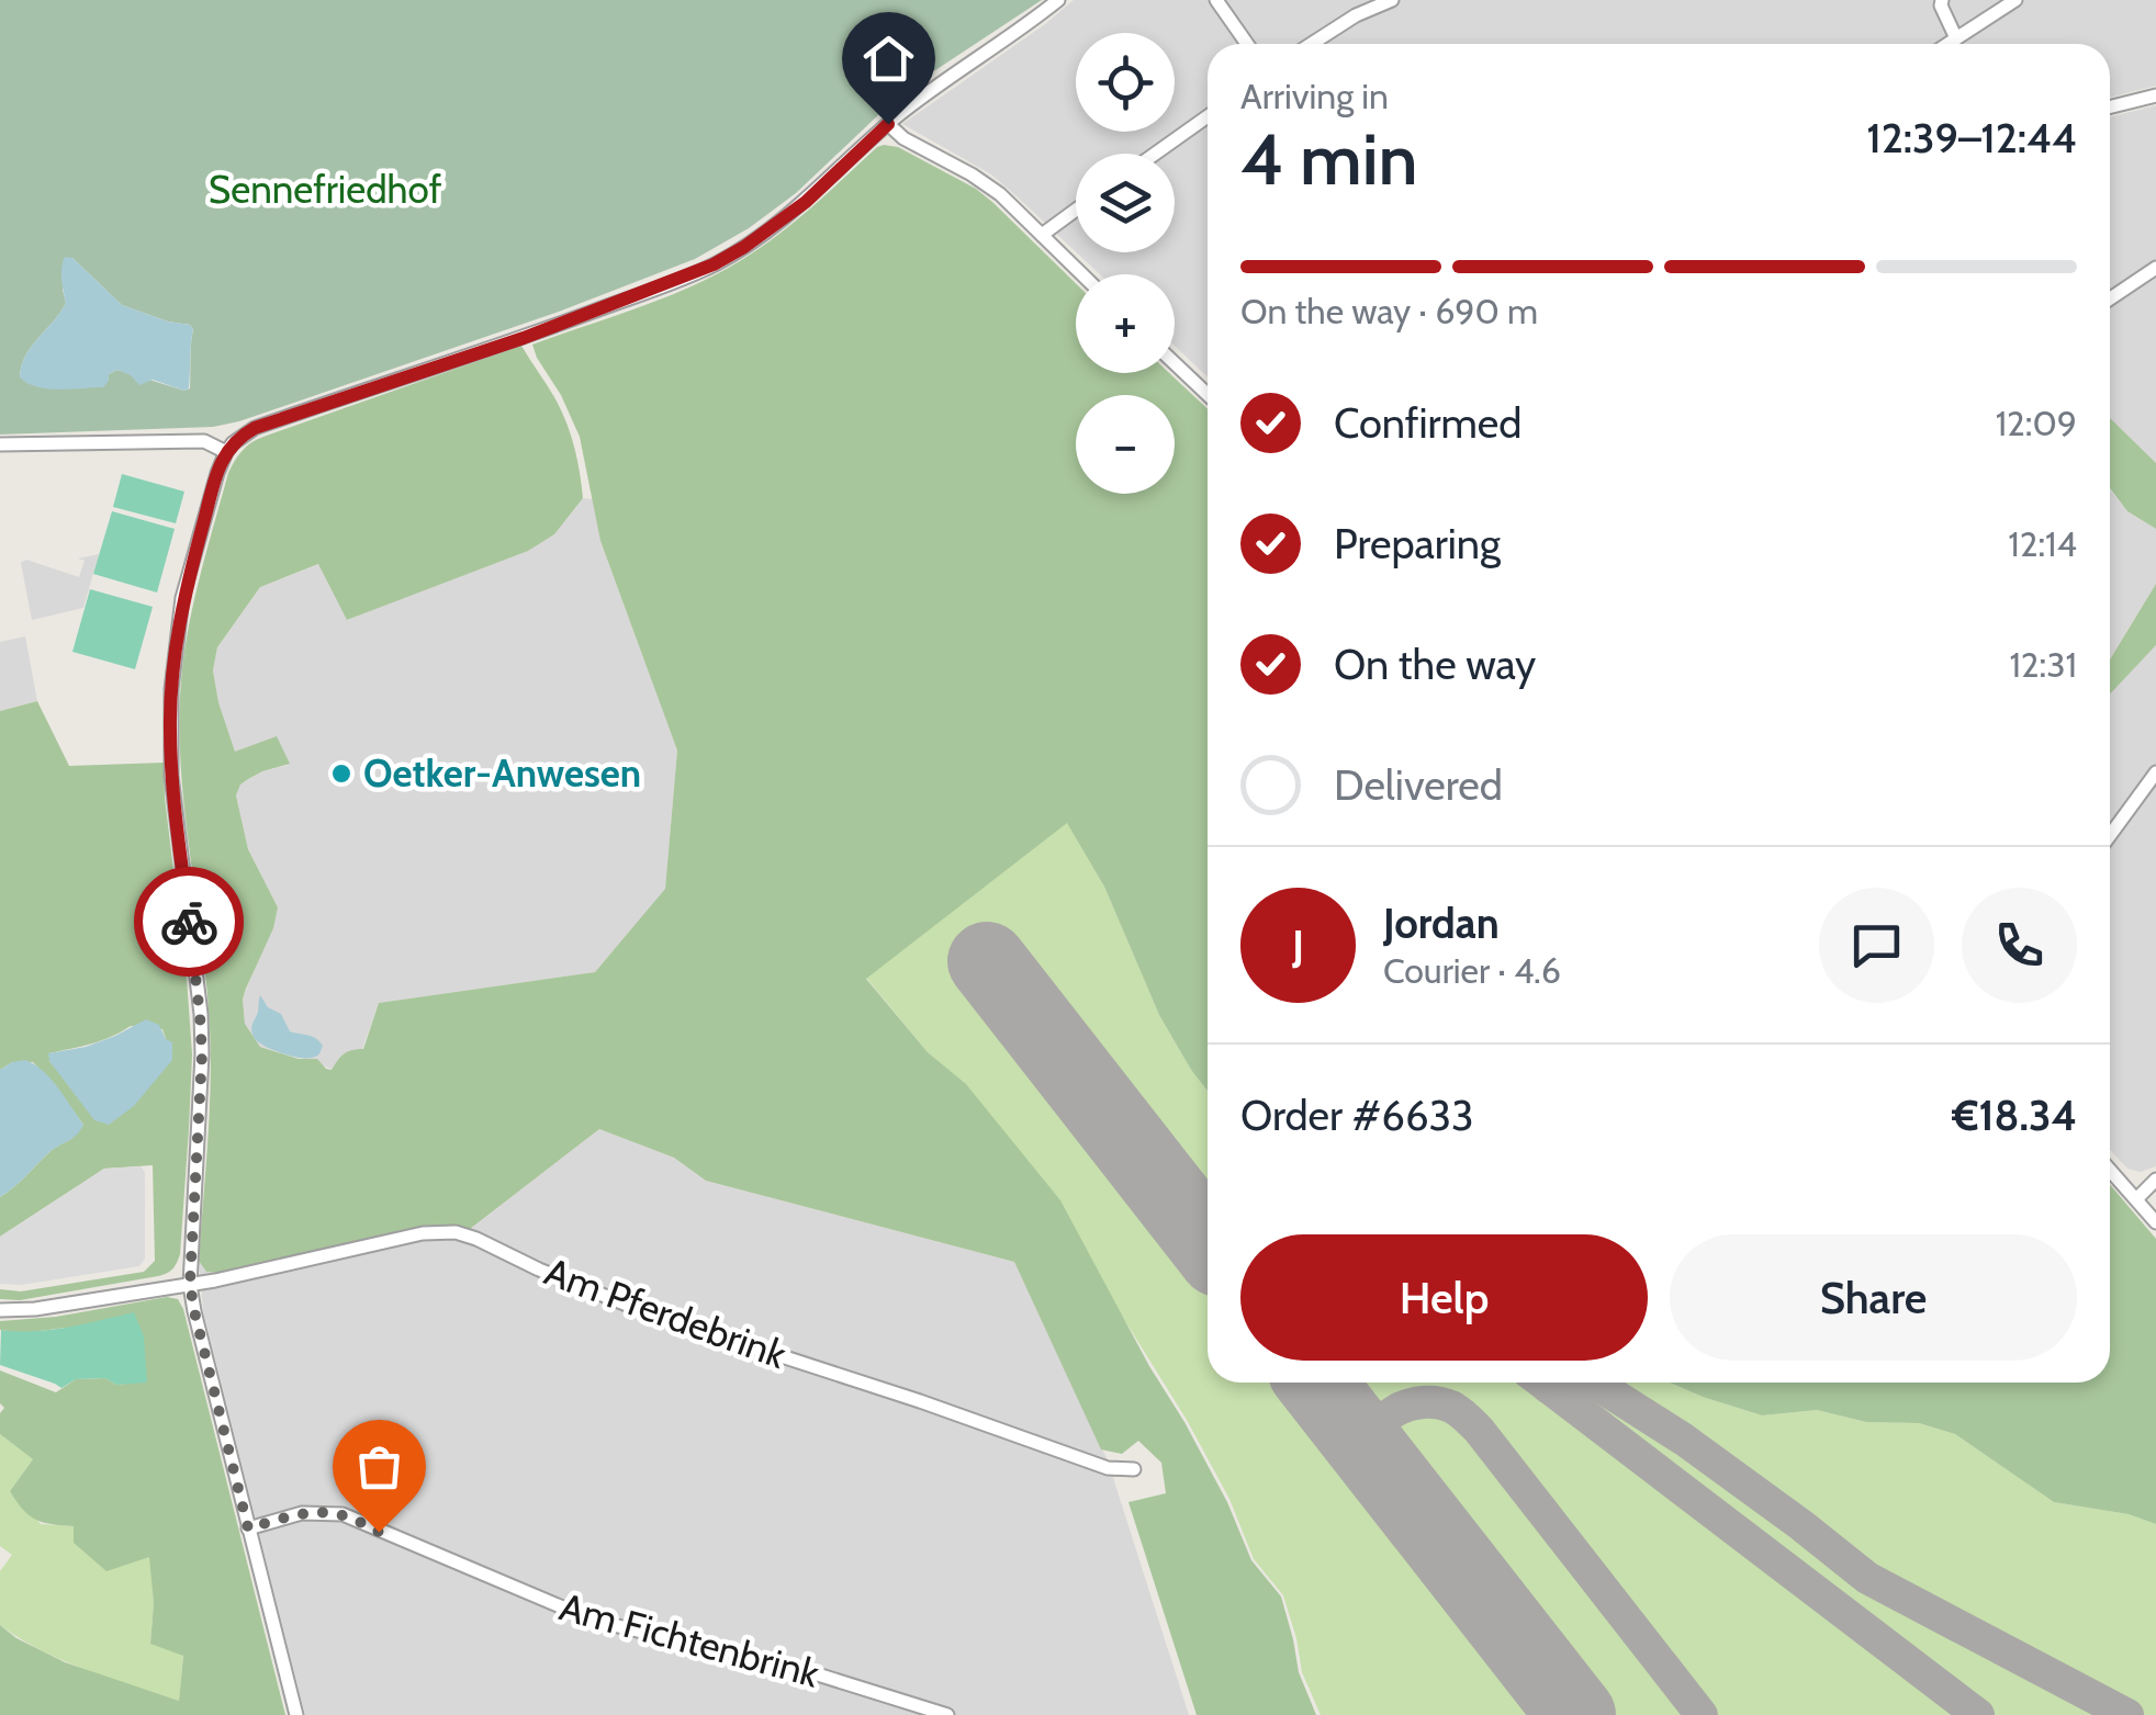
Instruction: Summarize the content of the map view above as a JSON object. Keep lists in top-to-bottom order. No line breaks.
{"streets":{"street":["Am Pferdebrink","Am Fichtenbrink"]},"parks":["Sennefriedhof"],"places":["Oetker-Anwesen"],"page":{"map_buttons":["+","−"],"heading":["4 min","Arriving in","12:39–12:44"],"panel":["Jordan","Courier · 4.6","Order #6633","€18.34"],"bar":"On the way · 690 m","list":[["Confirmed","12:09"],["Preparing","12:14"],["On the way","12:31"],"Delivered"],"round":"J","buttons":["Help","Share"]}}
